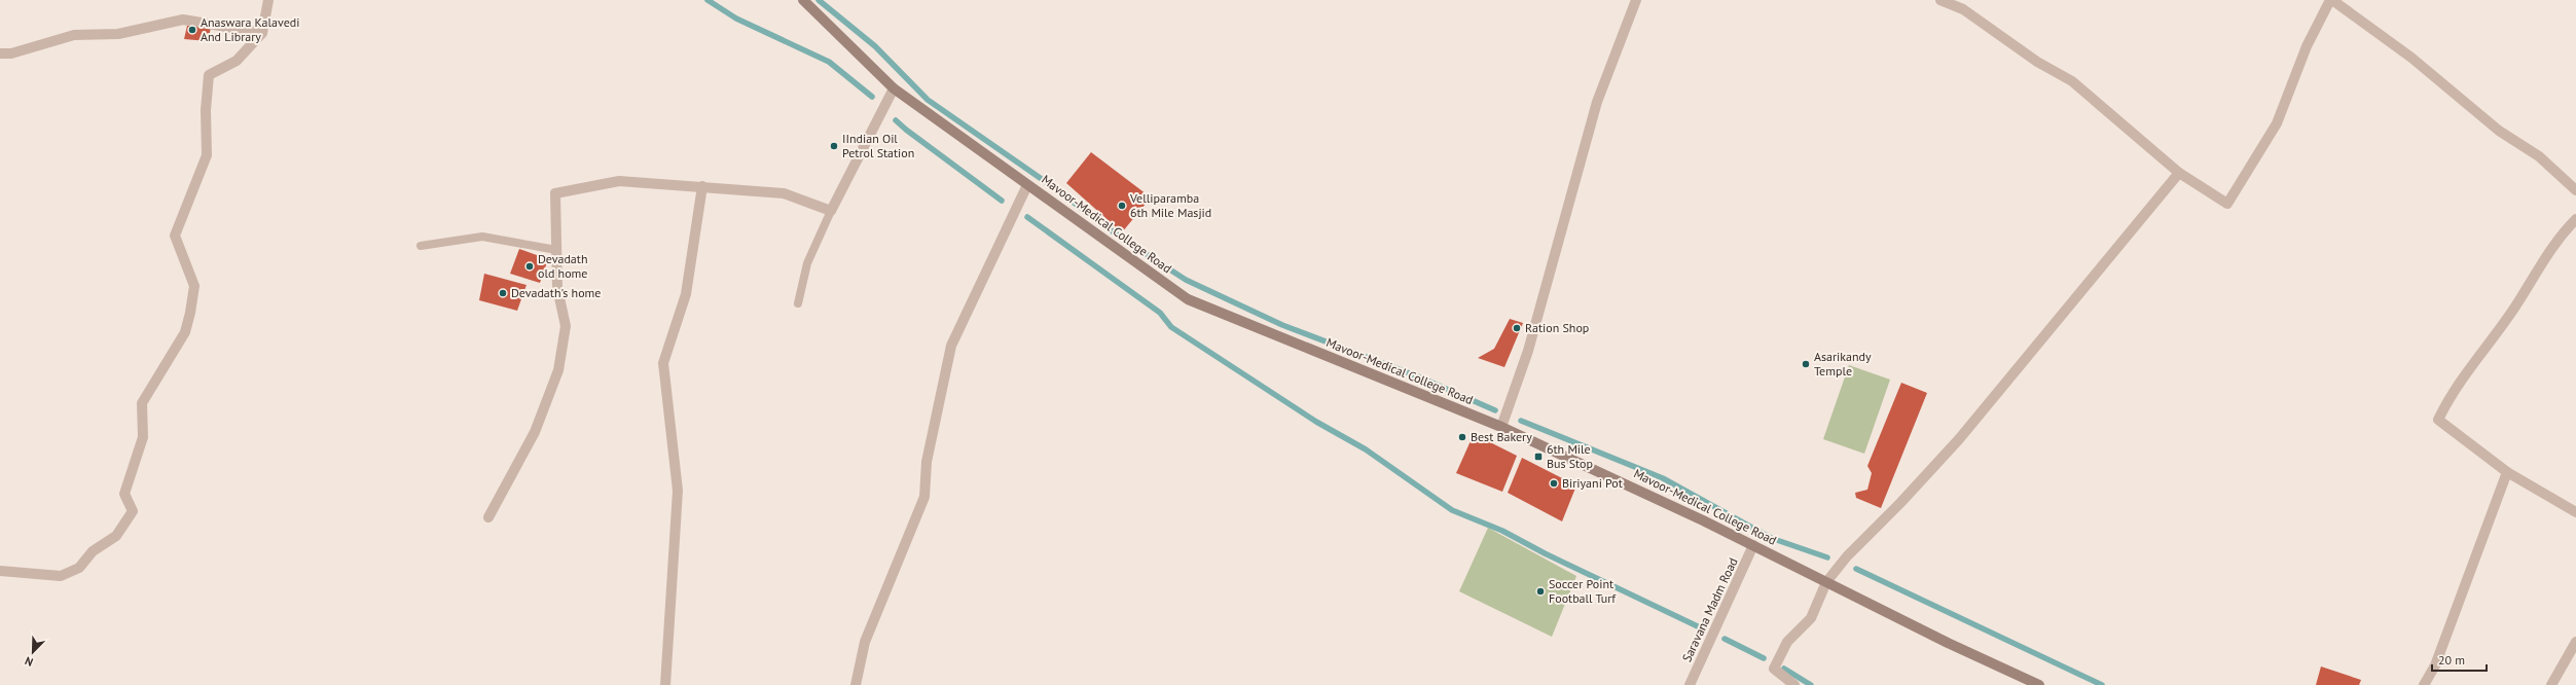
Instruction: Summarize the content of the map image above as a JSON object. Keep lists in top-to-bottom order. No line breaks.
{"streets":{"main road":["Mavoor-Medical College Road"],"street":["Saravana Madm Road"]},"crossings":[["Mavoor-Medical College Road","Saravana Madm Road"]],"places":{"other":["Anaswara Kalavedi And Library","IIndian Oil Petrol Station","Velliparamba 6th Mile Masjid","Devadath old home","Devadath's home","Ration Shop","Asarikandy Temple","Best Bakery","Biriyani Pot","Soccer Point Football Turf"],"transit":["6th Mile Bus Stop"]},"scale_bar":"20 m","north":"bottom left"}
